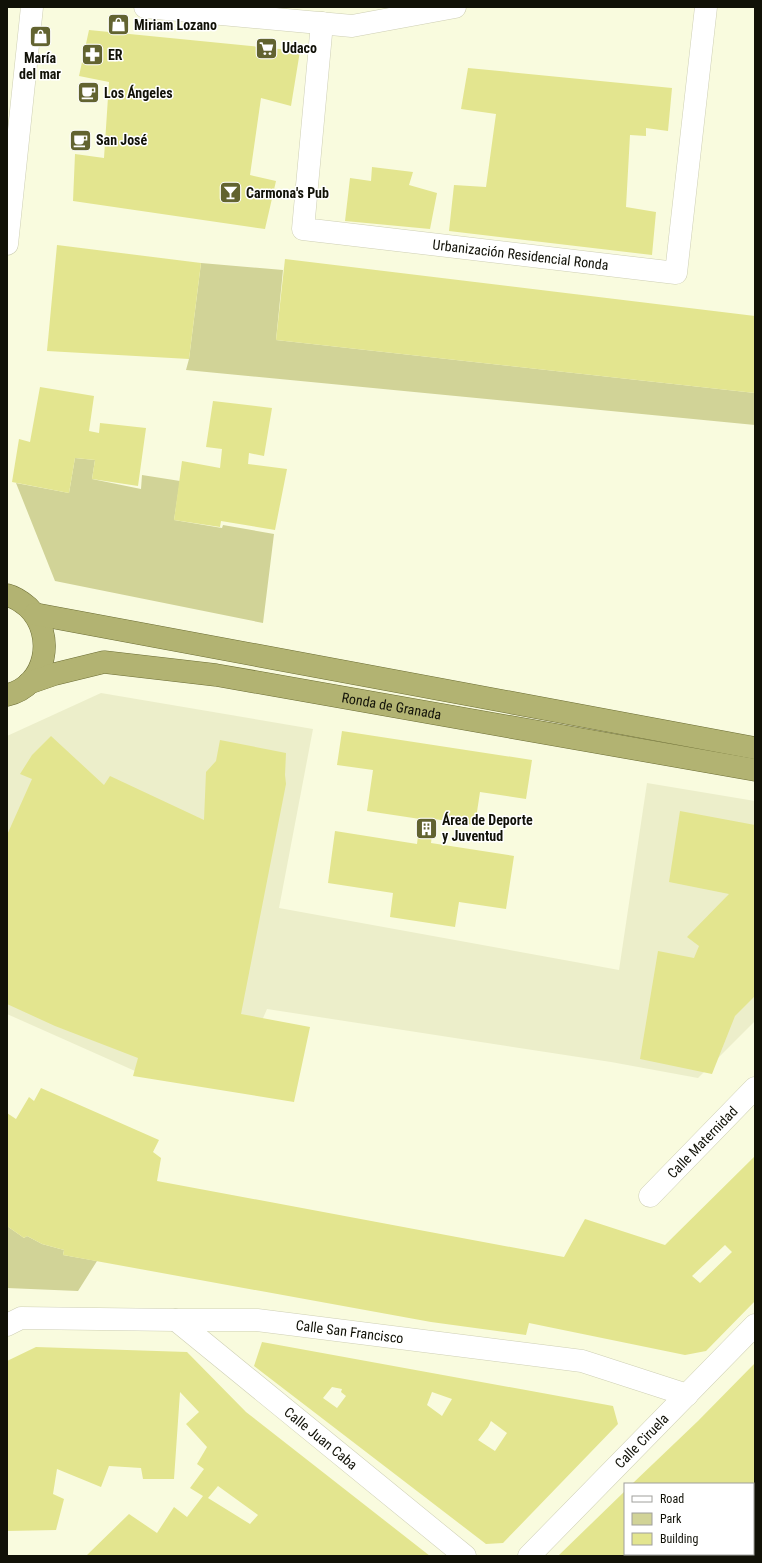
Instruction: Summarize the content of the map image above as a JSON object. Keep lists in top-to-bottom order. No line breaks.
{"streets":{"highway":["Ronda de Granada"],"street":["Urbanización Residencial Ronda","Calle Maternidad","Calle San Francisco","Calle Juan Caba","Calle Ciruela"]},"crossings":[["Calle San Francisco","Calle Juan Caba"],["Calle San Francisco","Calle Ciruela"]],"places":{"shop":["Miriam Lozano","María del mar"],"supermarket":["Udaco"],"pharmacy":["ER"],"cafe":["Los Ángeles","San José"],"bar":["Carmona's Pub"],"building":["Área de Deporte y Juventud"]},"legend":["Road","Park","Building"]}
